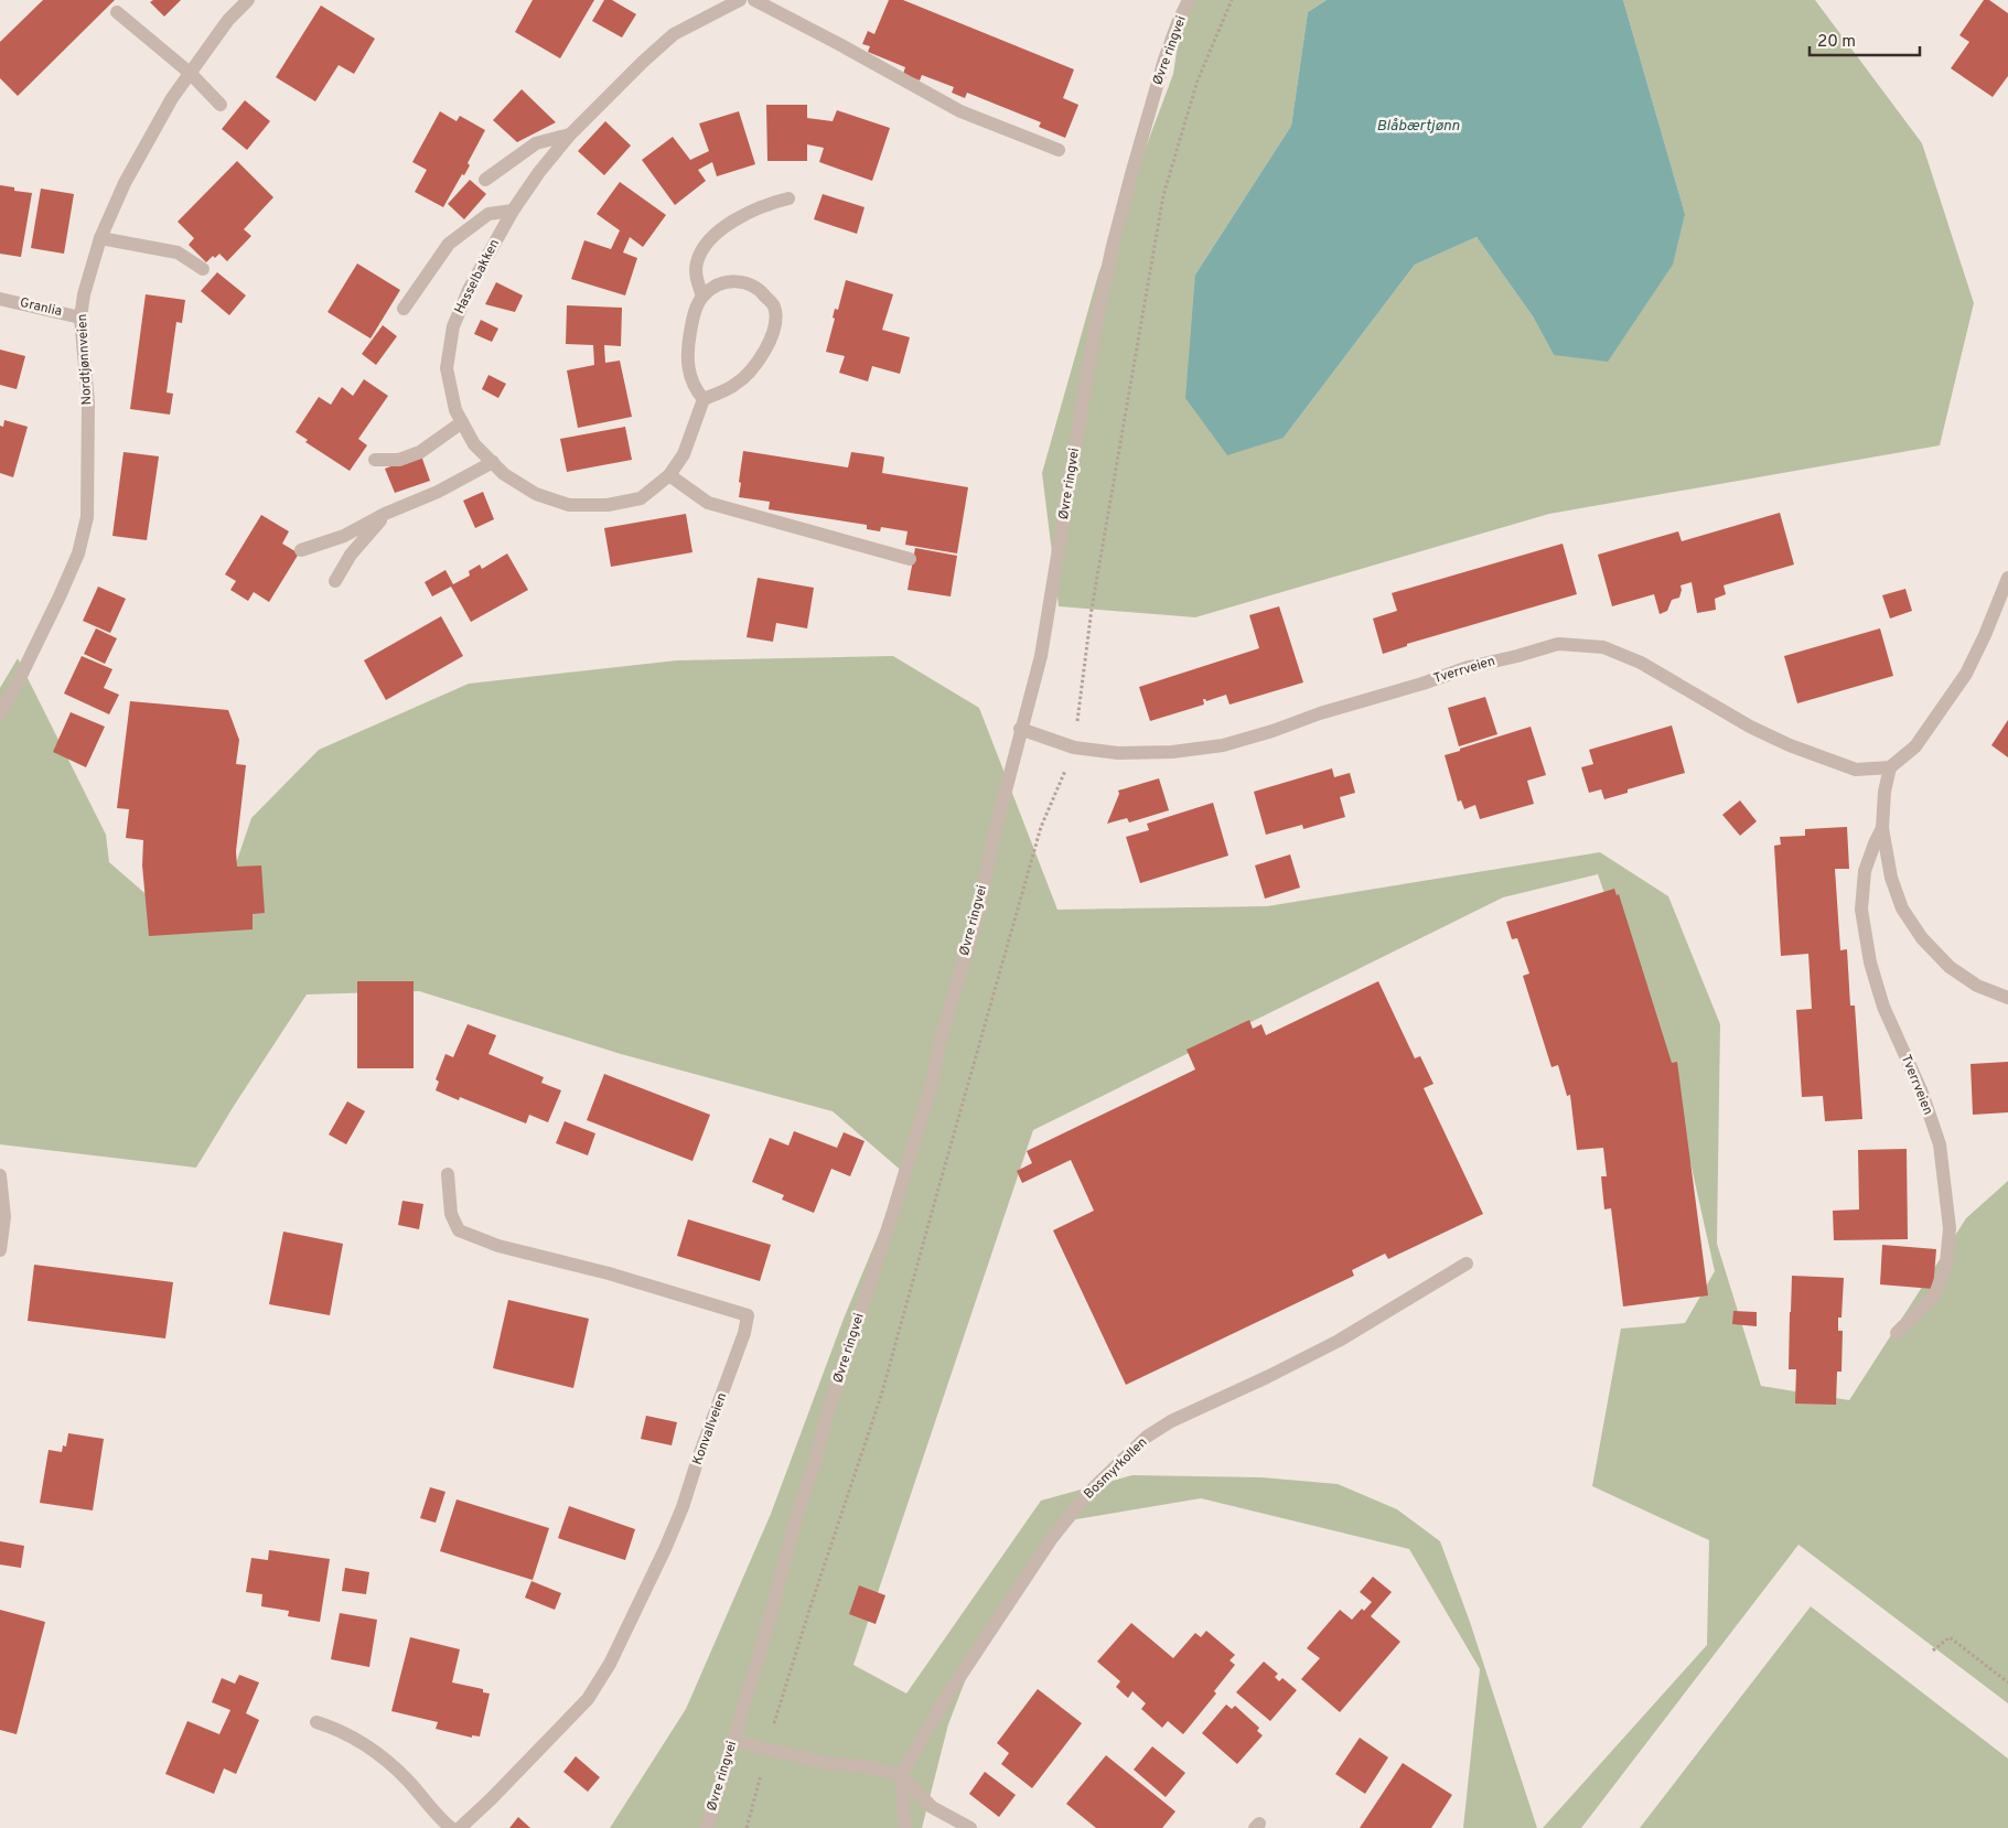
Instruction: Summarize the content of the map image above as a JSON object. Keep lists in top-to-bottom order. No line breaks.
{"streets":{"street":["Øvre ringvei","Hasselbakken","Granlia","Nordtjønnveien","Tverrveien","Konvallveien","Bosmyrkollen"]},"crossings":[["Øvre ringvei","Tverrveien"],["Granlia","Nordtjønnveien"]],"water":["Blåbærtjønn"],"scale_bar":"20 m"}
